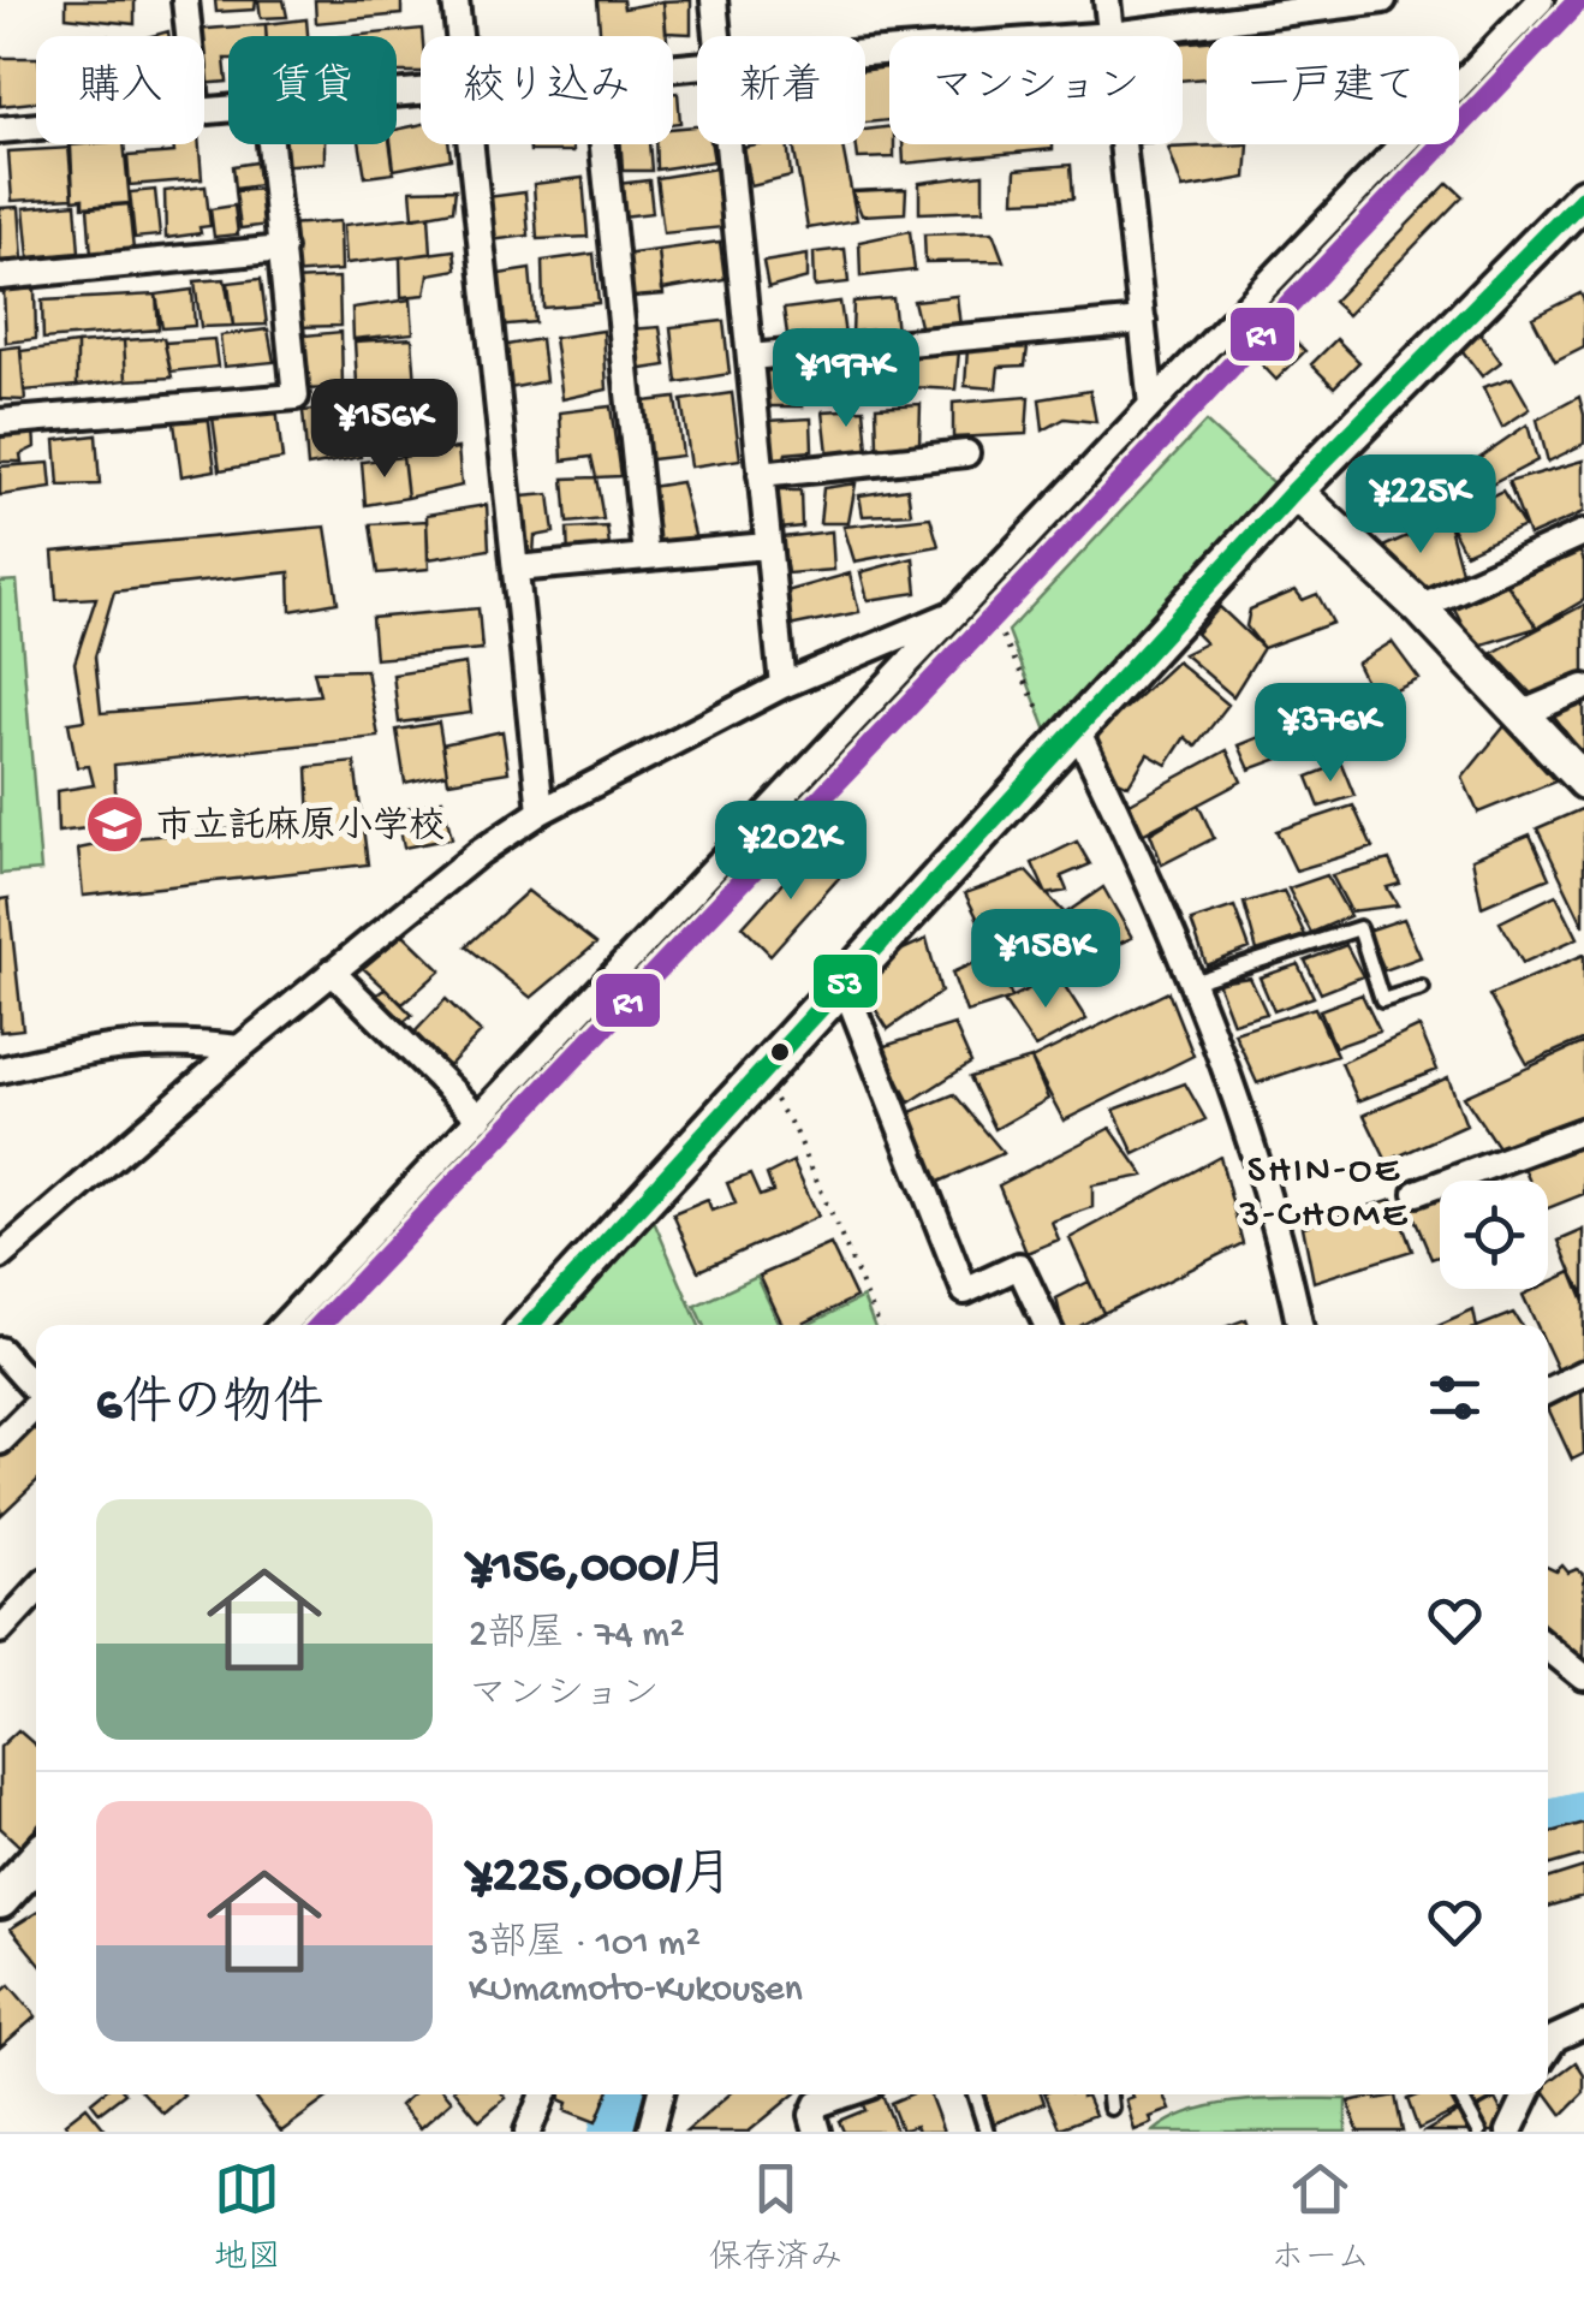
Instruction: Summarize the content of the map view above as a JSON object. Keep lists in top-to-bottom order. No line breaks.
{"districts":["SHIN-OE 3-CHOME"],"places":{"school or university":["市立託麻原小学校"]},"lines":["transit line R1","transit line 53"],"page":{"chip":["購入","賃貸","絞り込み","新着","マンション","一戸建て"],"price":["¥197K","¥156K","¥225K","¥376K","¥202K","¥158K"],"heading":"6件の物件","list":[{"name":"¥156,000/月","note":"2部屋 · 74 m² · マンション"},{"name":"¥225,000/月","note":"3部屋 · 101 m² · KUmamoto-Kukousen"}],"tabs":["地図","保存済み","ホーム"]}}
